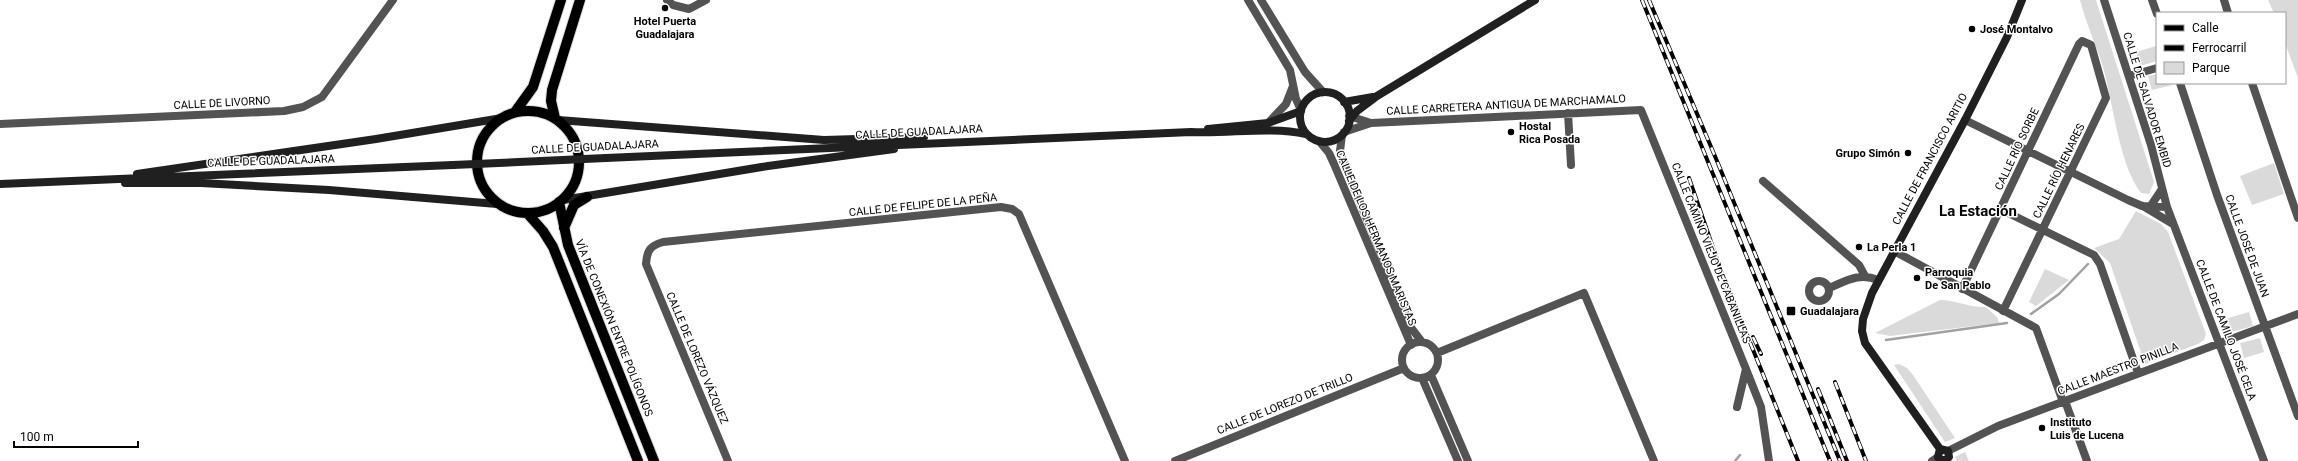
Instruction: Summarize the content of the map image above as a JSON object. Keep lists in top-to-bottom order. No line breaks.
{"streets":{"main road":["CALLE DE GUADALAJARA","CALLE DE FRANCISCO ARITIO","VÍA DE CONEXIÓN ENTRE POLÍGONOS"],"street":["CALLE DE SALVADOR EMBID","CALLE DE LIVORNO","CALLE CARRETERA ANTIGUA DE MARCHAMALO","CALLE RÍO SORBE","CALLE RÍO HENARES","CALLE DE FELIPE DE LA PEÑA","CALLE DE LOS HERMANOS MARISTAS","CALLE JOSÉ DE JUAN","CALLE CAMINO VIEJO DE CABANILLAS","CALLE DE CAMILO JOSÉ CELA","CALLE DE LOREZO VÁZQUEZ","CALLE MAESTRO PINILLA","CALLE DE LOREZO DE TRILLO"]},"crossings":[["CALLE DE SALVADOR EMBID","CALLE DE CAMILO JOSÉ CELA"],["CALLE CARRETERA ANTIGUA DE MARCHAMALO","CALLE DE GUADALAJARA"],["CALLE CARRETERA ANTIGUA DE MARCHAMALO","CALLE DE LOS HERMANOS MARISTAS"],["CALLE CARRETERA ANTIGUA DE MARCHAMALO","CALLE CAMINO VIEJO DE CABANILLAS"],["CALLE DE GUADALAJARA","CALLE DE LOS HERMANOS MARISTAS"],["CALLE RÍO SORBE","CALLE RÍO HENARES"],["CALLE DE FRANCISCO ARITIO","CALLE MAESTRO PINILLA"],["CALLE DE FELIPE DE LA PEÑA","CALLE DE LOREZO VÁZQUEZ"],["CALLE DE LOS HERMANOS MARISTAS","CALLE DE LOREZO DE TRILLO"],["CALLE JOSÉ DE JUAN","CALLE MAESTRO PINILLA"],["CALLE DE CAMILO JOSÉ CELA","CALLE MAESTRO PINILLA"]],"districts":["La Estación"],"places":{"other":["Hotel Puerta Guadalajara","José Montalvo","Hostal Rica Posada","Grupo Simón","La Perla 1","Parroquia De San Pablo","Instituto Luis de Lucena"],"transit":["Guadalajara"]},"legend":["Calle","Ferrocarril","Parque"],"scale_bar":"100 m"}
